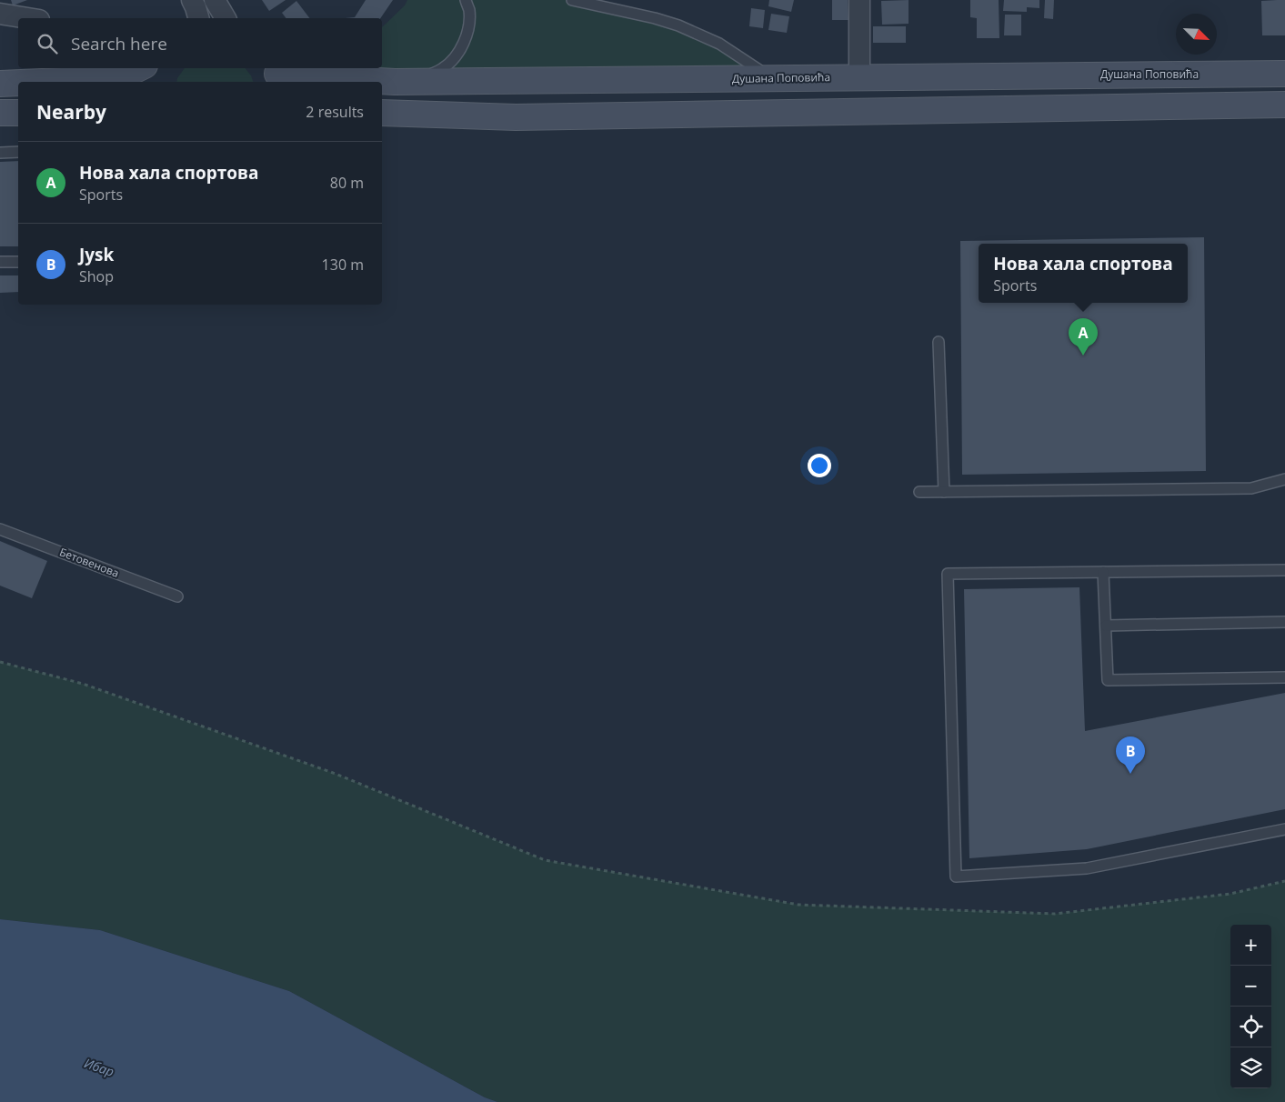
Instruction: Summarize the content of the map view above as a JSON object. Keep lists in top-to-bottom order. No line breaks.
{"streets":{"main road":["Душана Поповића"],"lane":["Бетовенова"]},"water":["Ибар"],"north":"bottom right","page":{"search":"Search here","heading":["Nearby","2 results"],"list":[{"mark":"A","name":"Нова хала спортова","note":"Sports","value":"80 m"},{"mark":"B","name":"Jysk","note":"Shop","value":"130 m"}],"popup":["Нова хала спортова","Sports"],"pins":["A","B"],"map_buttons":["+","−"]}}
